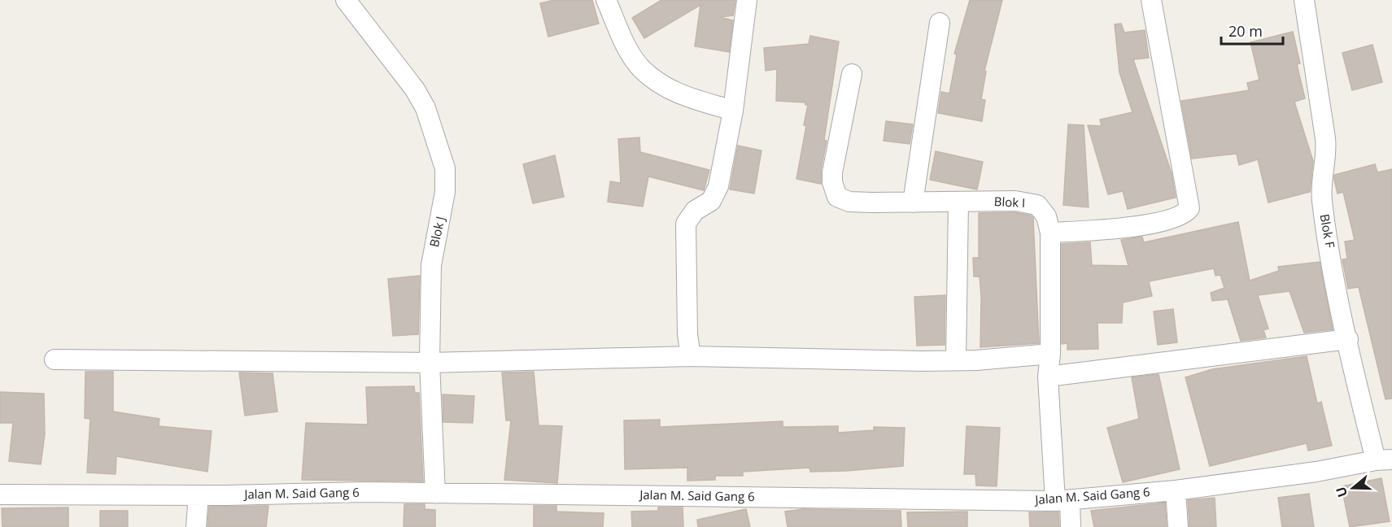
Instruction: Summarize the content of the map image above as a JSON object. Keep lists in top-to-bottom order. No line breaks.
{"streets":{"street":["Blok I","Blok F","Blok J","Jalan M. Said Gang 6"]},"crossings":[["Blok I","Jalan M. Said Gang 6"],["Blok F","Jalan M. Said Gang 6"],["Blok J","Jalan M. Said Gang 6"]],"scale_bar":"20 m","north":"left"}
